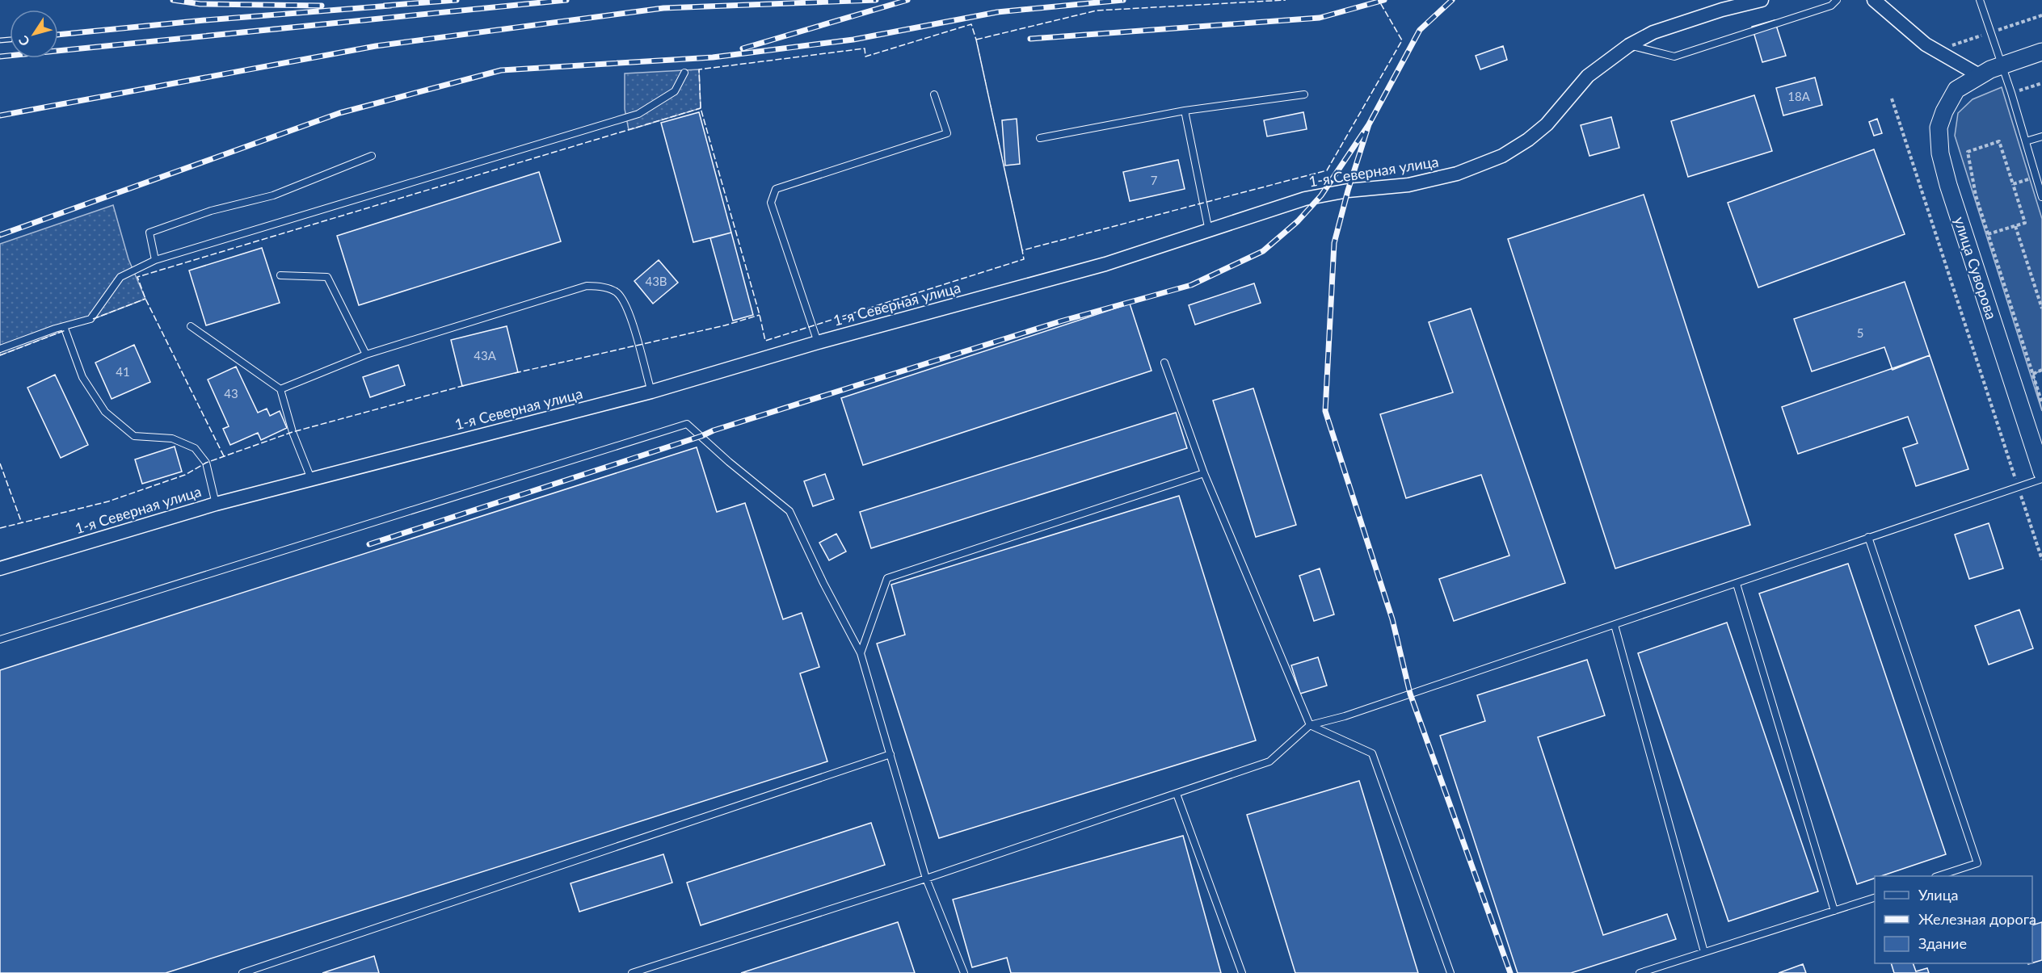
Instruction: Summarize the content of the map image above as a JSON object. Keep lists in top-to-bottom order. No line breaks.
{"streets":{"street":["1-я Северная улица","улица Суворова"]},"house_numbers":["18А","7","43В","5","43А","41","43"],"legend":["Улица","Железная дорога","Здание"],"north":"bottom left"}
